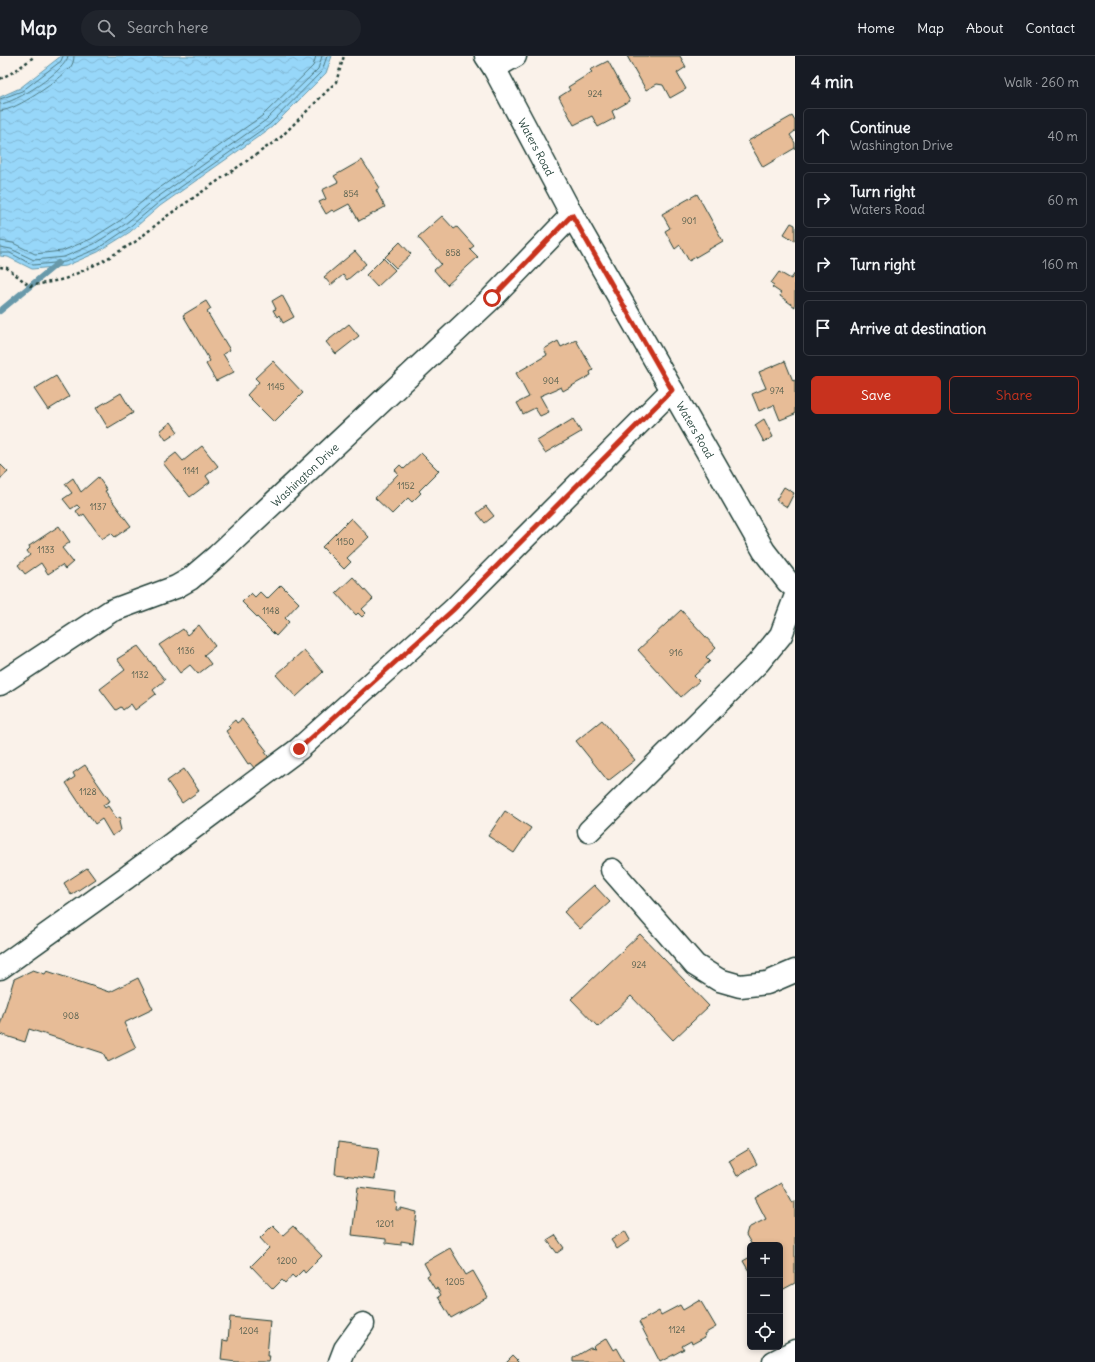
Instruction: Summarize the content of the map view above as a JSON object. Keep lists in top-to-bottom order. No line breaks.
{"streets":{"street":["Waters Road","Washington Drive"]},"crossings":[["Waters Road","Washington Drive"]],"house_numbers":["924","854","901","858","904","1145","974","1141","1152","1137","1150","1133","1148","1136","916","1132","1128","924","908","1201","1200","1205","1124","1204"],"page":{"header":"Map","search":"Search here","nav":["Home","Map","About","Contact"],"heading":["4 min","Walk · 260 m"],"list":[["Continue","Washington Drive","40 m"],["Turn right","Waters Road","60 m"],["Turn right","160 m"],"Arrive at destination"],"buttons":["Save","Share"],"map_buttons":["+","−"]}}
